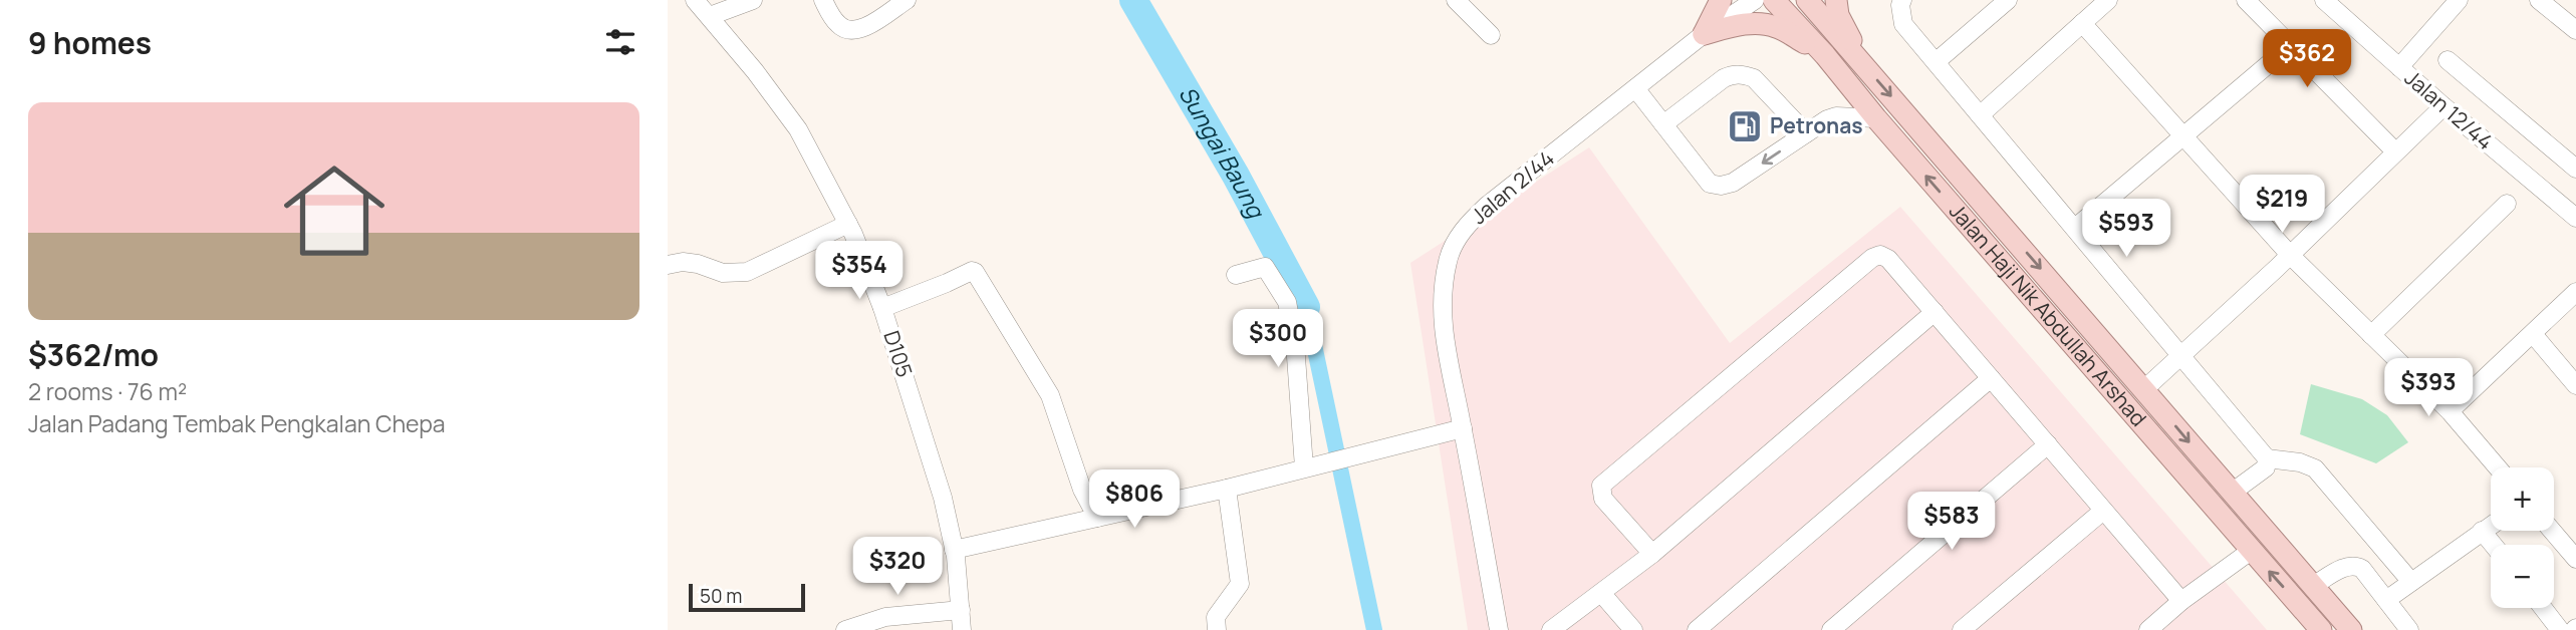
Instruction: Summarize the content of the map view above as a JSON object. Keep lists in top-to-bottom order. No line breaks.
{"streets":{"main road":["Jalan Haji Nik Abdullah Arshad"],"street":["Jalan 12/44","Jalan 2/44","D105"]},"water":["Sungai Baung"],"places":{"fuel station":["Petronas"]},"scale_bar":"50 m","page":{"heading":"9 homes","price":["$362","$219","$593","$354","$300","$393","$806","$583","$320"],"list":[{"name":"$362/mo","note":"2 rooms · 76 m² · Jalan Padang Tembak Pengkalan Chepa"}],"map_buttons":["+","−"],"scale":"50 m"}}
